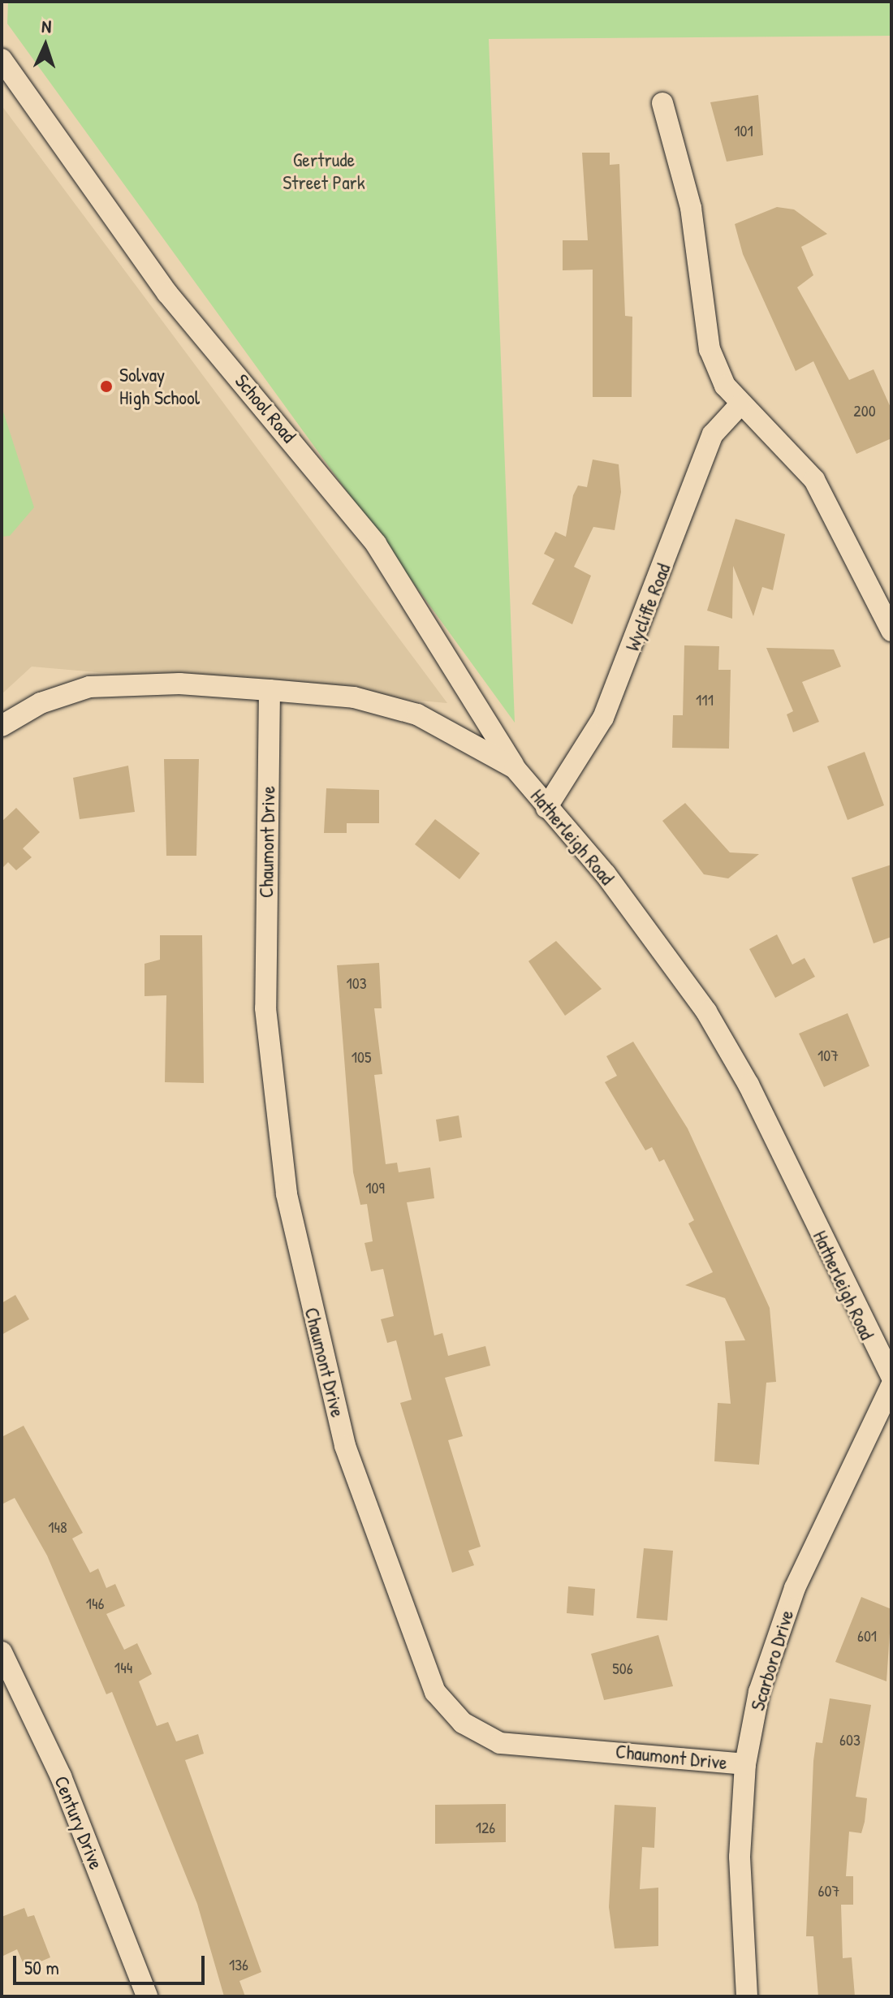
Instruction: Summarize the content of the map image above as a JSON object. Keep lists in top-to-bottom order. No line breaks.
{"streets":{"street":["School Road","Wycliffe Road","Hatherleigh Road","Chaumont Drive","Scarboro Drive","Century Drive"]},"crossings":[["School Road","Hatherleigh Road"],["Wycliffe Road","Hatherleigh Road"],["Hatherleigh Road","Chaumont Drive"],["Chaumont Drive","Scarboro Drive"]],"parks":["Gertrude Street Park"],"places":["Solvay High School"],"house_numbers":["101","200","111","103","107","105","109","148","146","601","144","506","603","126","607","136"],"scale_bar":"50 m","north":"top"}
